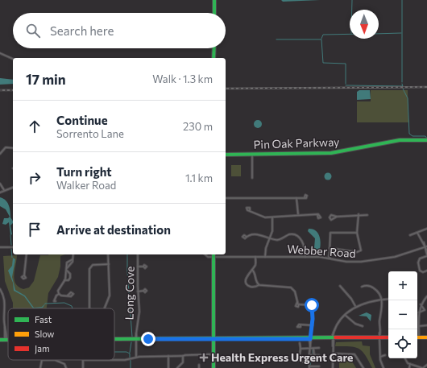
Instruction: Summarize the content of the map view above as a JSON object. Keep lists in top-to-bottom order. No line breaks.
{"streets":{"street":["Pin Oak Parkway","Webber Road","Long Cove"]},"places":{"health":["Health Express Urgent Care"]},"legend":["Fast","Slow","Jam"],"north":"bottom","page":{"search":"Search here","heading":["17 min","Walk · 1.3 km"],"list":[["Continue","Sorrento Lane","230 m"],["Turn right","Walker Road","1.1 km"],"Arrive at destination"],"map_buttons":["+","−"]}}
